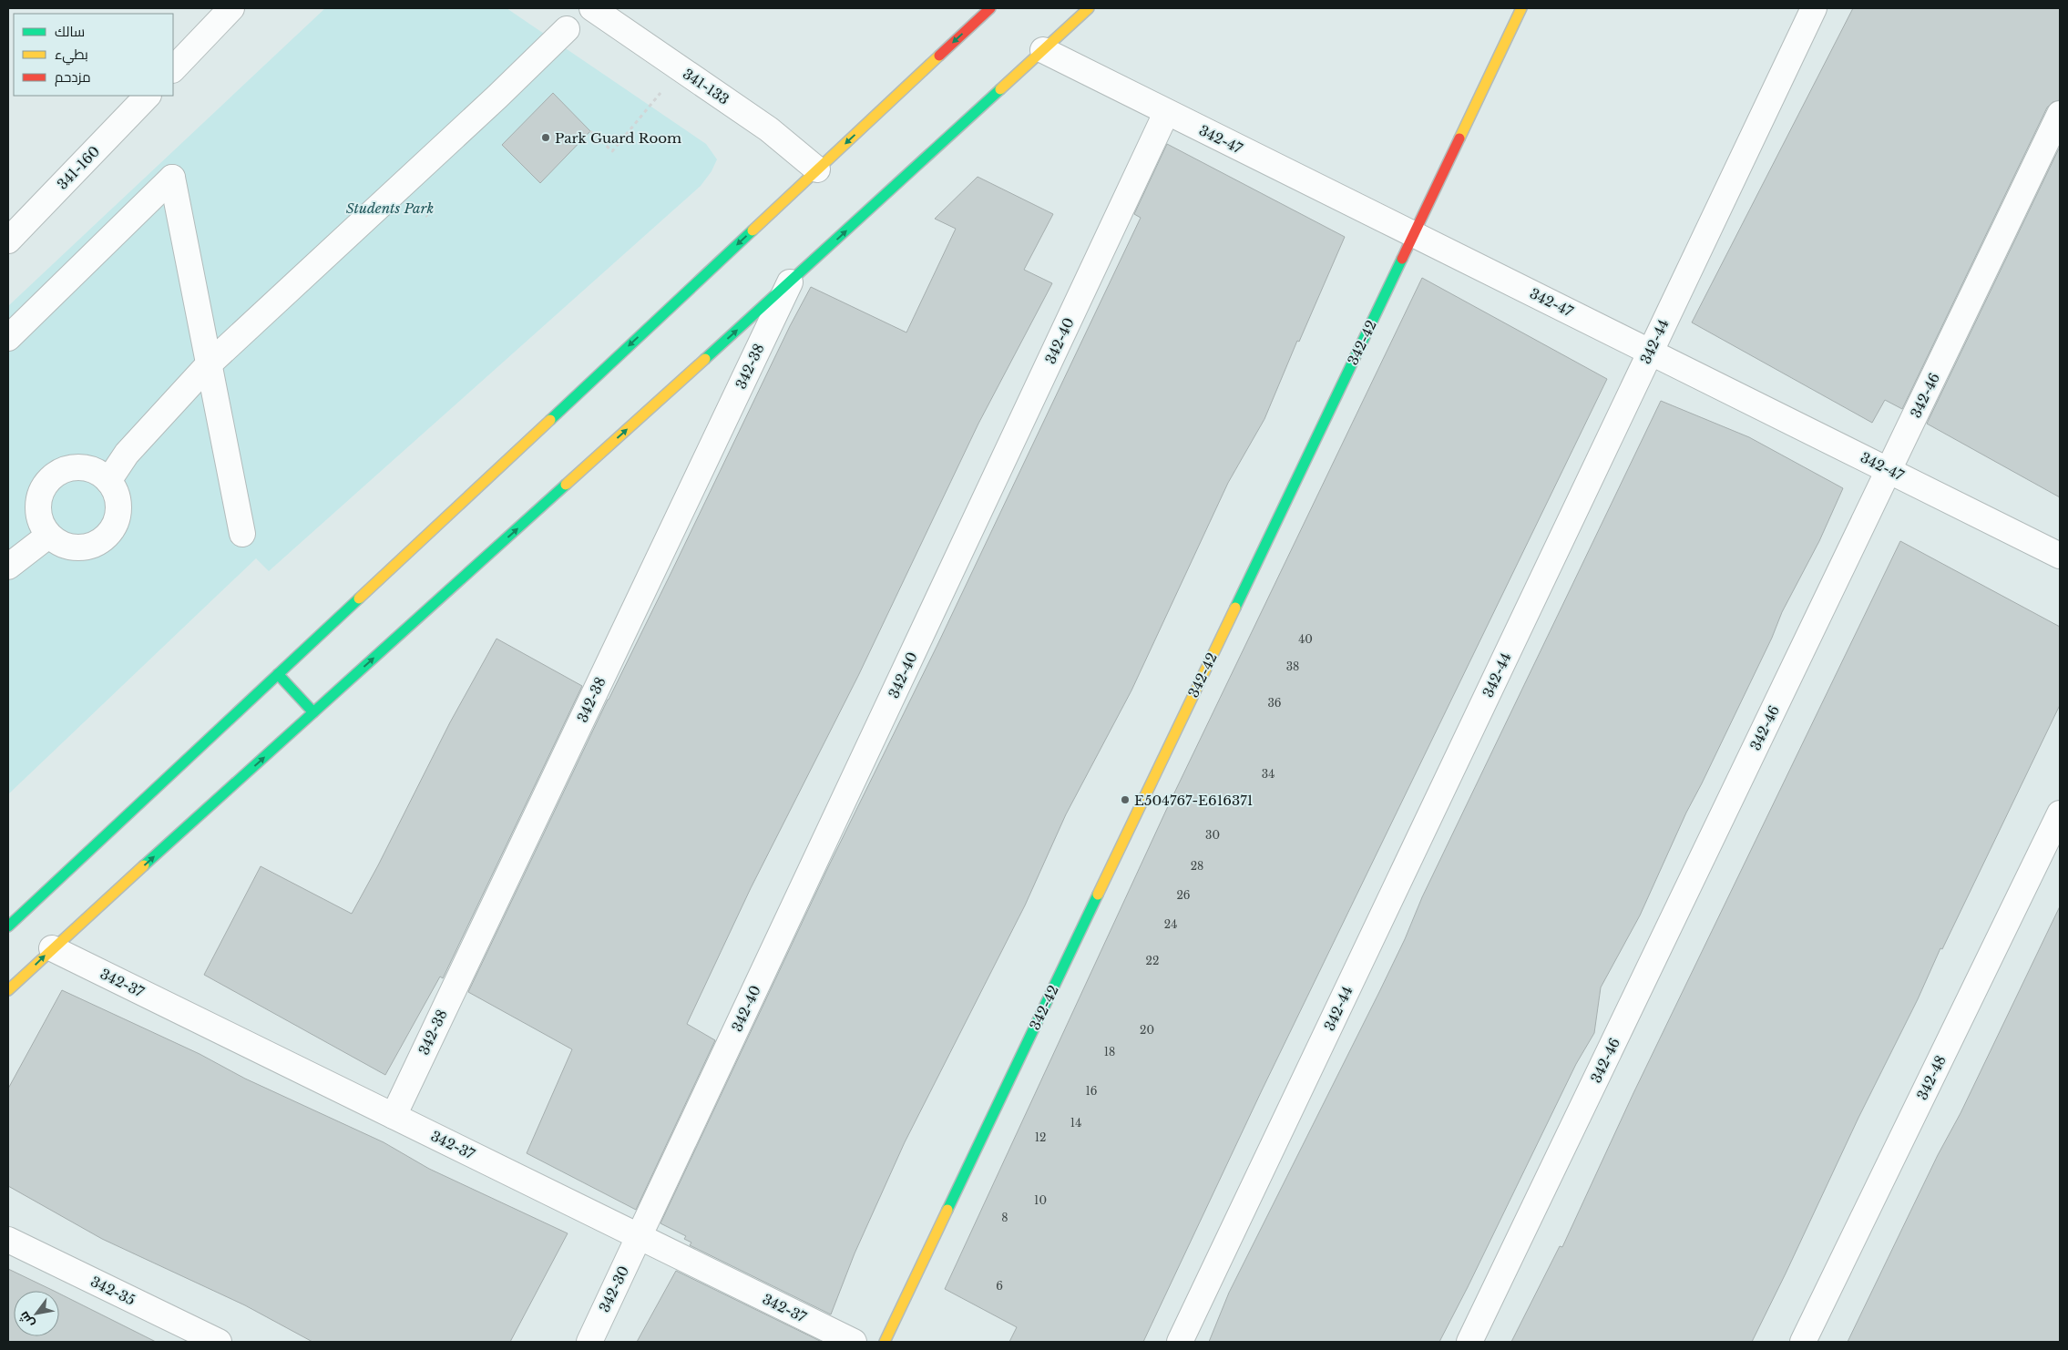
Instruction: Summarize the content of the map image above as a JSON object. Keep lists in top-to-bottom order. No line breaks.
{"streets":{"main road":["342-42"],"street":["341-133","342-47","341-160","342-40","342-44","342-38","342-46","342-37","342-48","342-30","342-35"]},"crossings":[["342-47","342-40"],["342-47","342-44"],["342-47","342-42"],["342-47","342-46"],["342-40","342-37"],["342-40","342-30"],["342-38","342-37"],["342-37","342-30"]],"parks":["Students Park"],"places":["Park Guard Room","E504767-E616371"],"house_numbers":["40","38","36","34","30","28","26","24","22","20","18","16","14","12","10","8","6"],"legend":["سالك","بطيء","مزدحم"],"north":"bottom left"}
